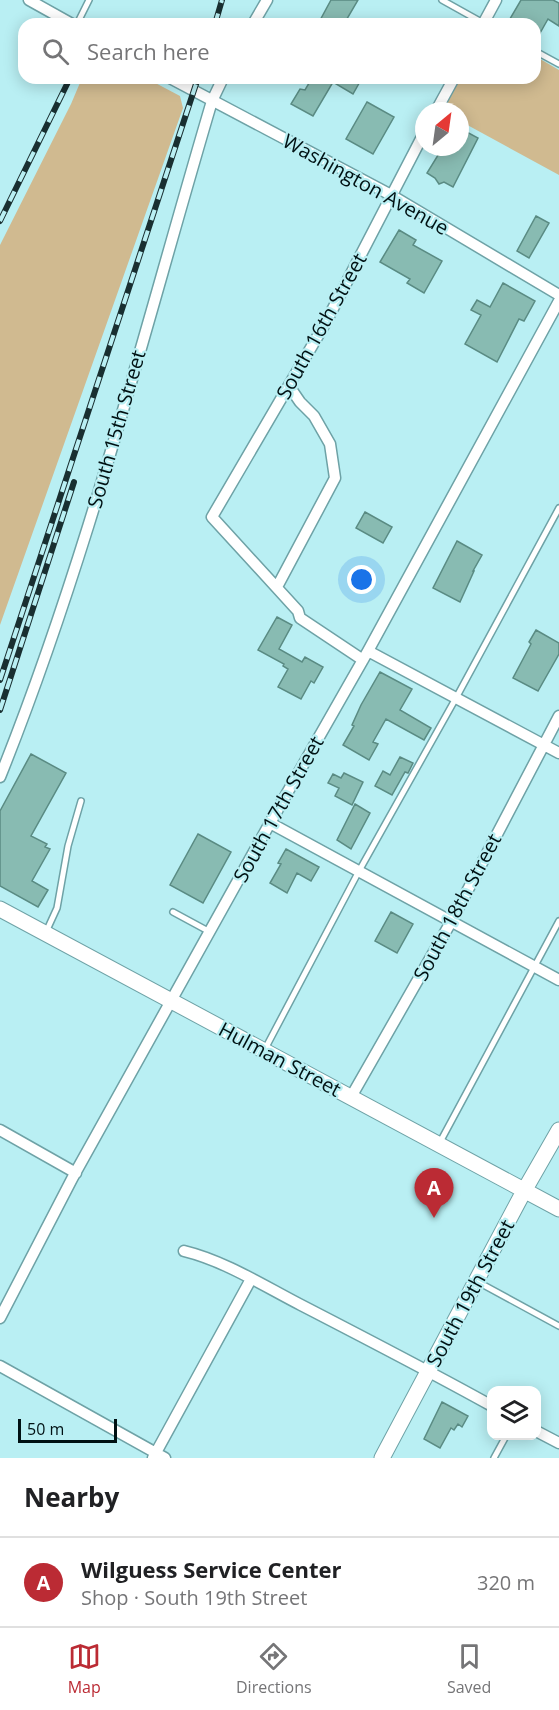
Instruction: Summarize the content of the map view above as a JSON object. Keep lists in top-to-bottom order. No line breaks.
{"streets":{"street":["Washington Avenue","South 16th Street","South 15th Street","South 17th Street","South 18th Street","Hulman Street","South 19th Street"]},"crossings":[["Washington Avenue","South 16th Street"],["Washington Avenue","South 15th Street"],["South 17th Street","Hulman Street"],["South 18th Street","Hulman Street"],["Hulman Street","South 19th Street"]],"scale_bar":"50 m","north":"top right","page":{"search":"Search here","pins":"A","scale":"50 m","heading":"Nearby","list":[{"mark":"A","name":"Wilguess Service Center","note":"Shop · South 19th Street","value":"320 m"}],"nav":["Map","Directions","Saved"]}}
